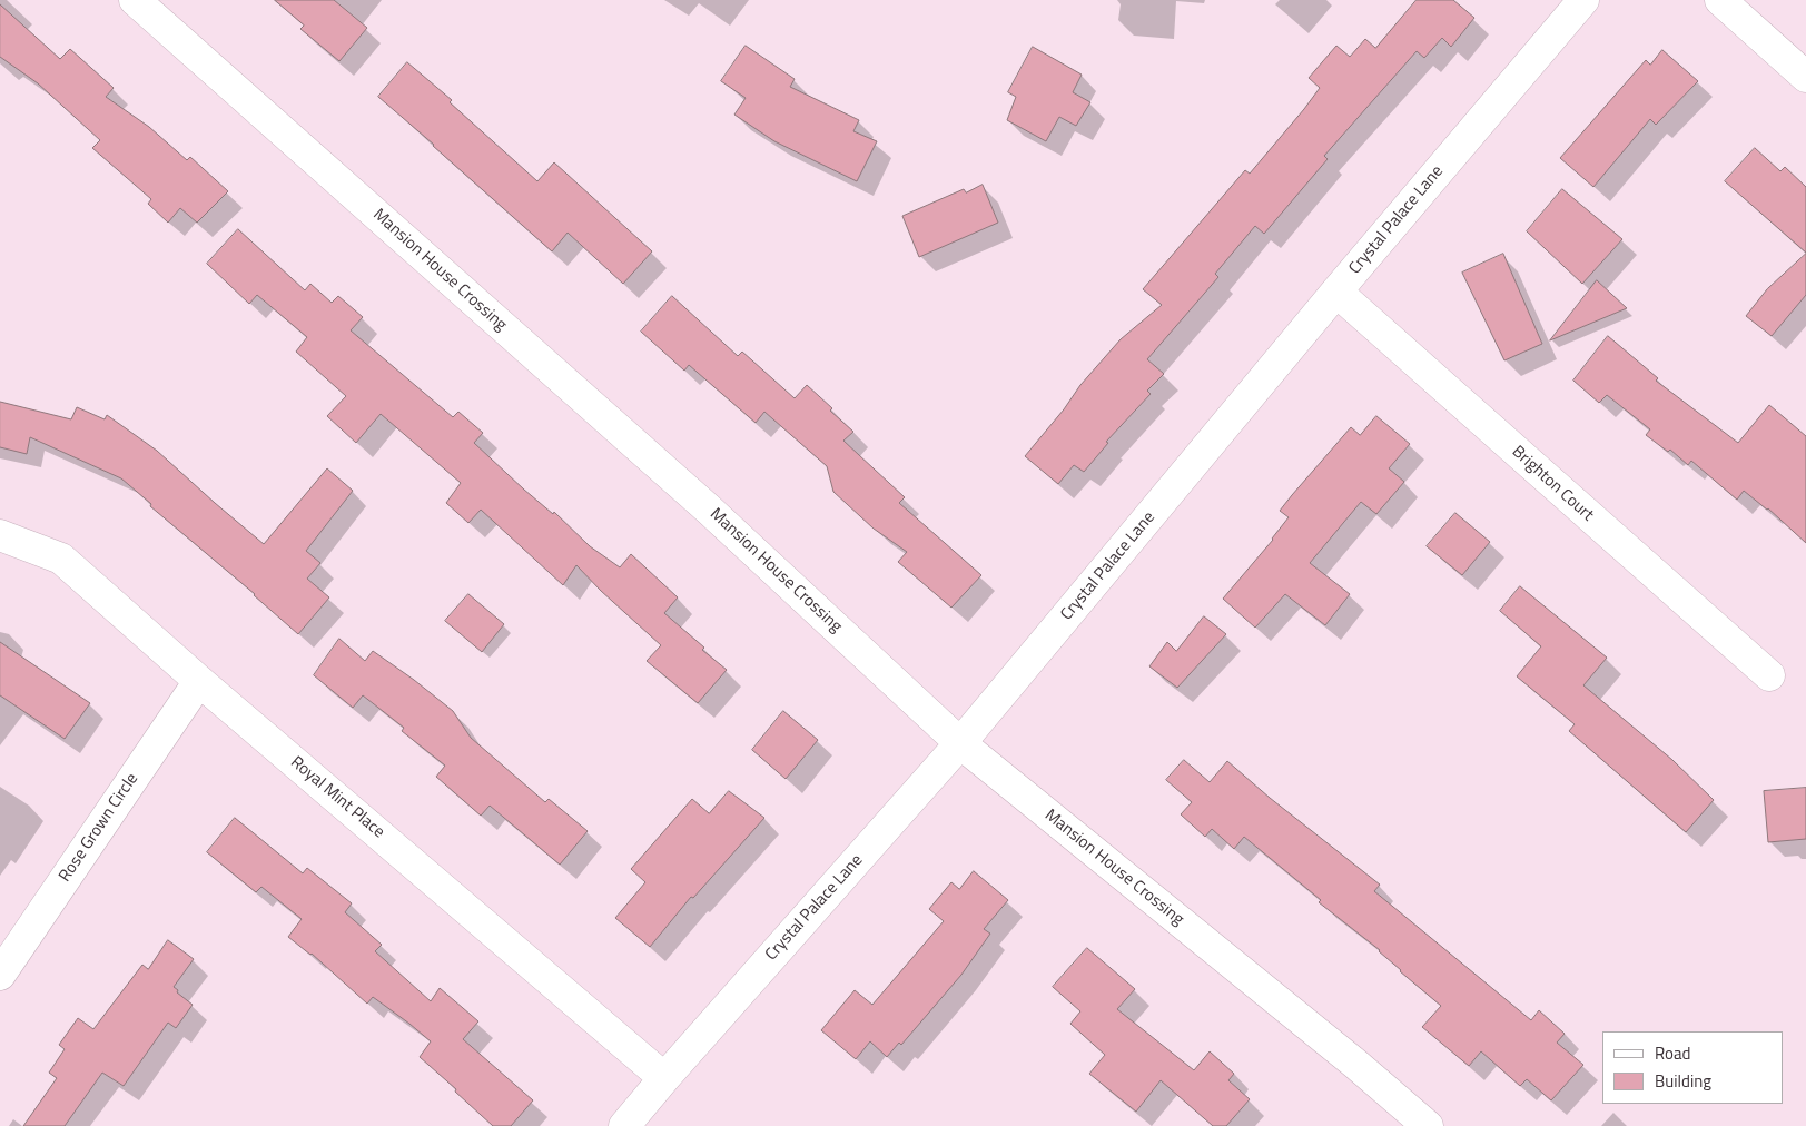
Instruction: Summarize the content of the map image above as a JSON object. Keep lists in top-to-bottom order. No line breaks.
{"streets":{"street":["Crystal Palace Lane","Mansion House Crossing","Brighton Court","Royal Mint Place","Rose Grown Circle"]},"crossings":[["Crystal Palace Lane","Mansion House Crossing"],["Crystal Palace Lane","Brighton Court"],["Crystal Palace Lane","Royal Mint Place"],["Royal Mint Place","Rose Grown Circle"]],"legend":["Road","Building"]}
